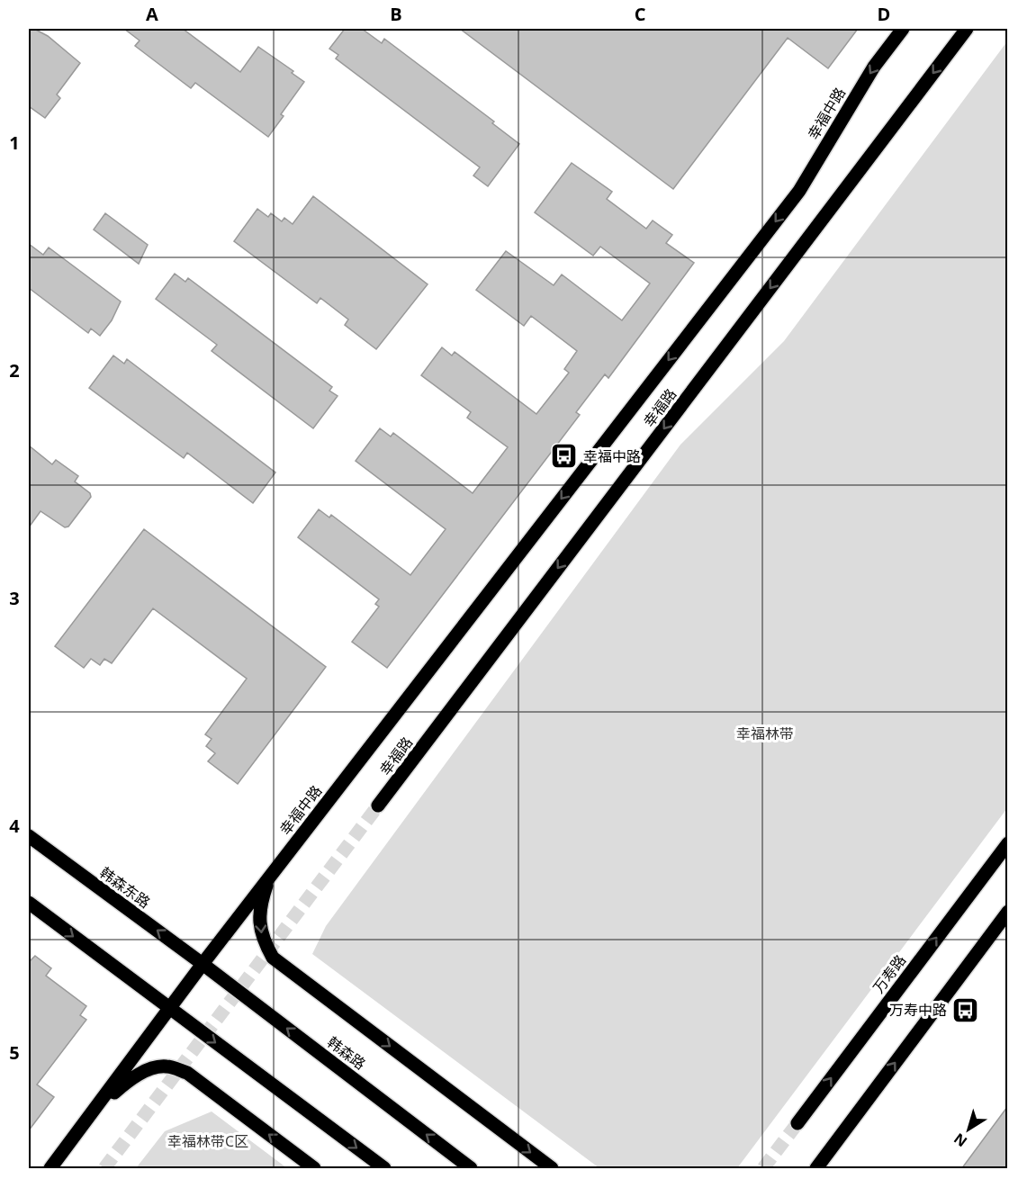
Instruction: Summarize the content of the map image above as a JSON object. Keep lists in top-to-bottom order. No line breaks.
{"streets":{"main road":["幸福中路","幸福路","韩森东路","万寿路","韩森路"]},"crossings":[["幸福中路","韩森东路"],["幸福中路","韩森路"],["韩森东路","韩森路"]],"one_way":["幸福中路","幸福路"],"parks":["幸福林带","幸福林带C区"],"places":{"bus stop":["幸福中路","万寿中路"]},"north":"bottom left","grid":{"columns":["A","B","C","D"],"rows":["1","2","3","4","5"]}}
